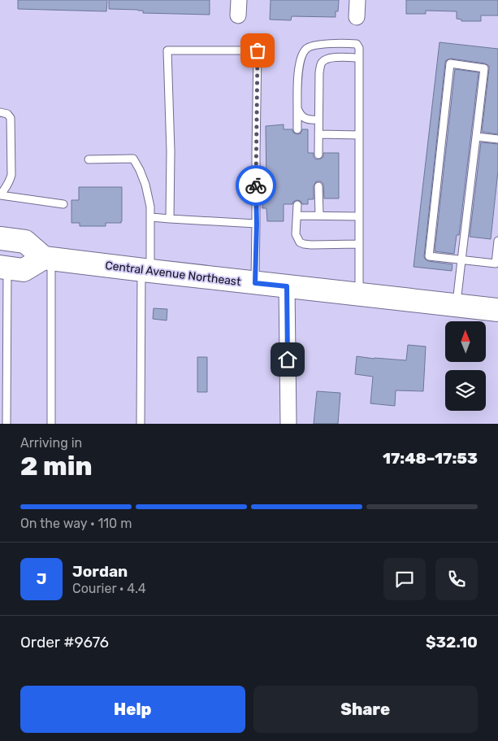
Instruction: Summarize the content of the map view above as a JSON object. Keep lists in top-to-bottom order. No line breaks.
{"streets":{"main road":["Central Avenue Northeast"]},"north":"top","page":{"heading":["2 min","Arriving in","17:48–17:53"],"panel":["Jordan","Courier · 4.4","Order #9676","$32.10"],"bar":"On the way · 110 m","round":"J","buttons":["Help","Share"]}}
